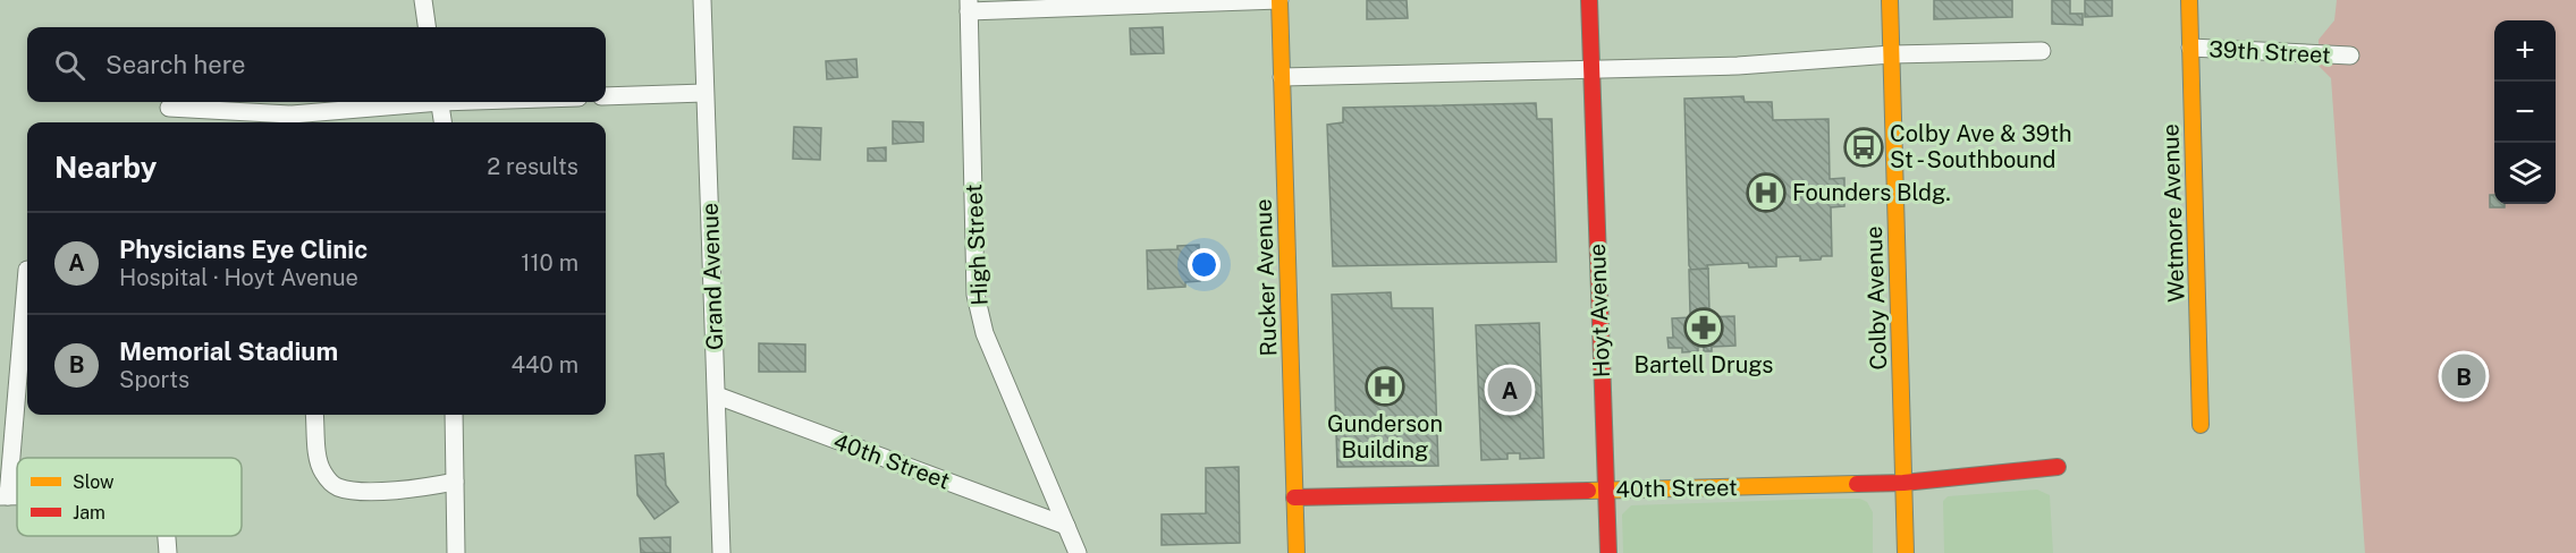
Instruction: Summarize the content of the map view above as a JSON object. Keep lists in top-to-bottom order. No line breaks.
{"streets":{"street":["39th Street","Wetmore Avenue","High Street","Grand Avenue","Rucker Avenue","Colby Avenue","Hoyt Avenue","40th Street"]},"crossings":[["39th Street","Wetmore Avenue"],["High Street","40th Street"],["Grand Avenue","40th Street"],["Rucker Avenue","40th Street"],["Colby Avenue","40th Street"],["Hoyt Avenue","40th Street"]],"places":{"bus stop":["Colby Ave & 39th St - Southbound"],"hospital":["Founders Bldg.","Gunderson Building"],"pharmacy":["Bartell Drugs"]},"legend":["Slow","Jam"],"page":{"map_buttons":["+","−"],"search":"Search here","heading":["Nearby","2 results"],"list":[{"mark":"A","name":"Physicians Eye Clinic","note":"Hospital · Hoyt Avenue","value":"110 m"},{"mark":"B","name":"Memorial Stadium","note":"Sports","value":"440 m"}],"pins":["B","A"]}}
